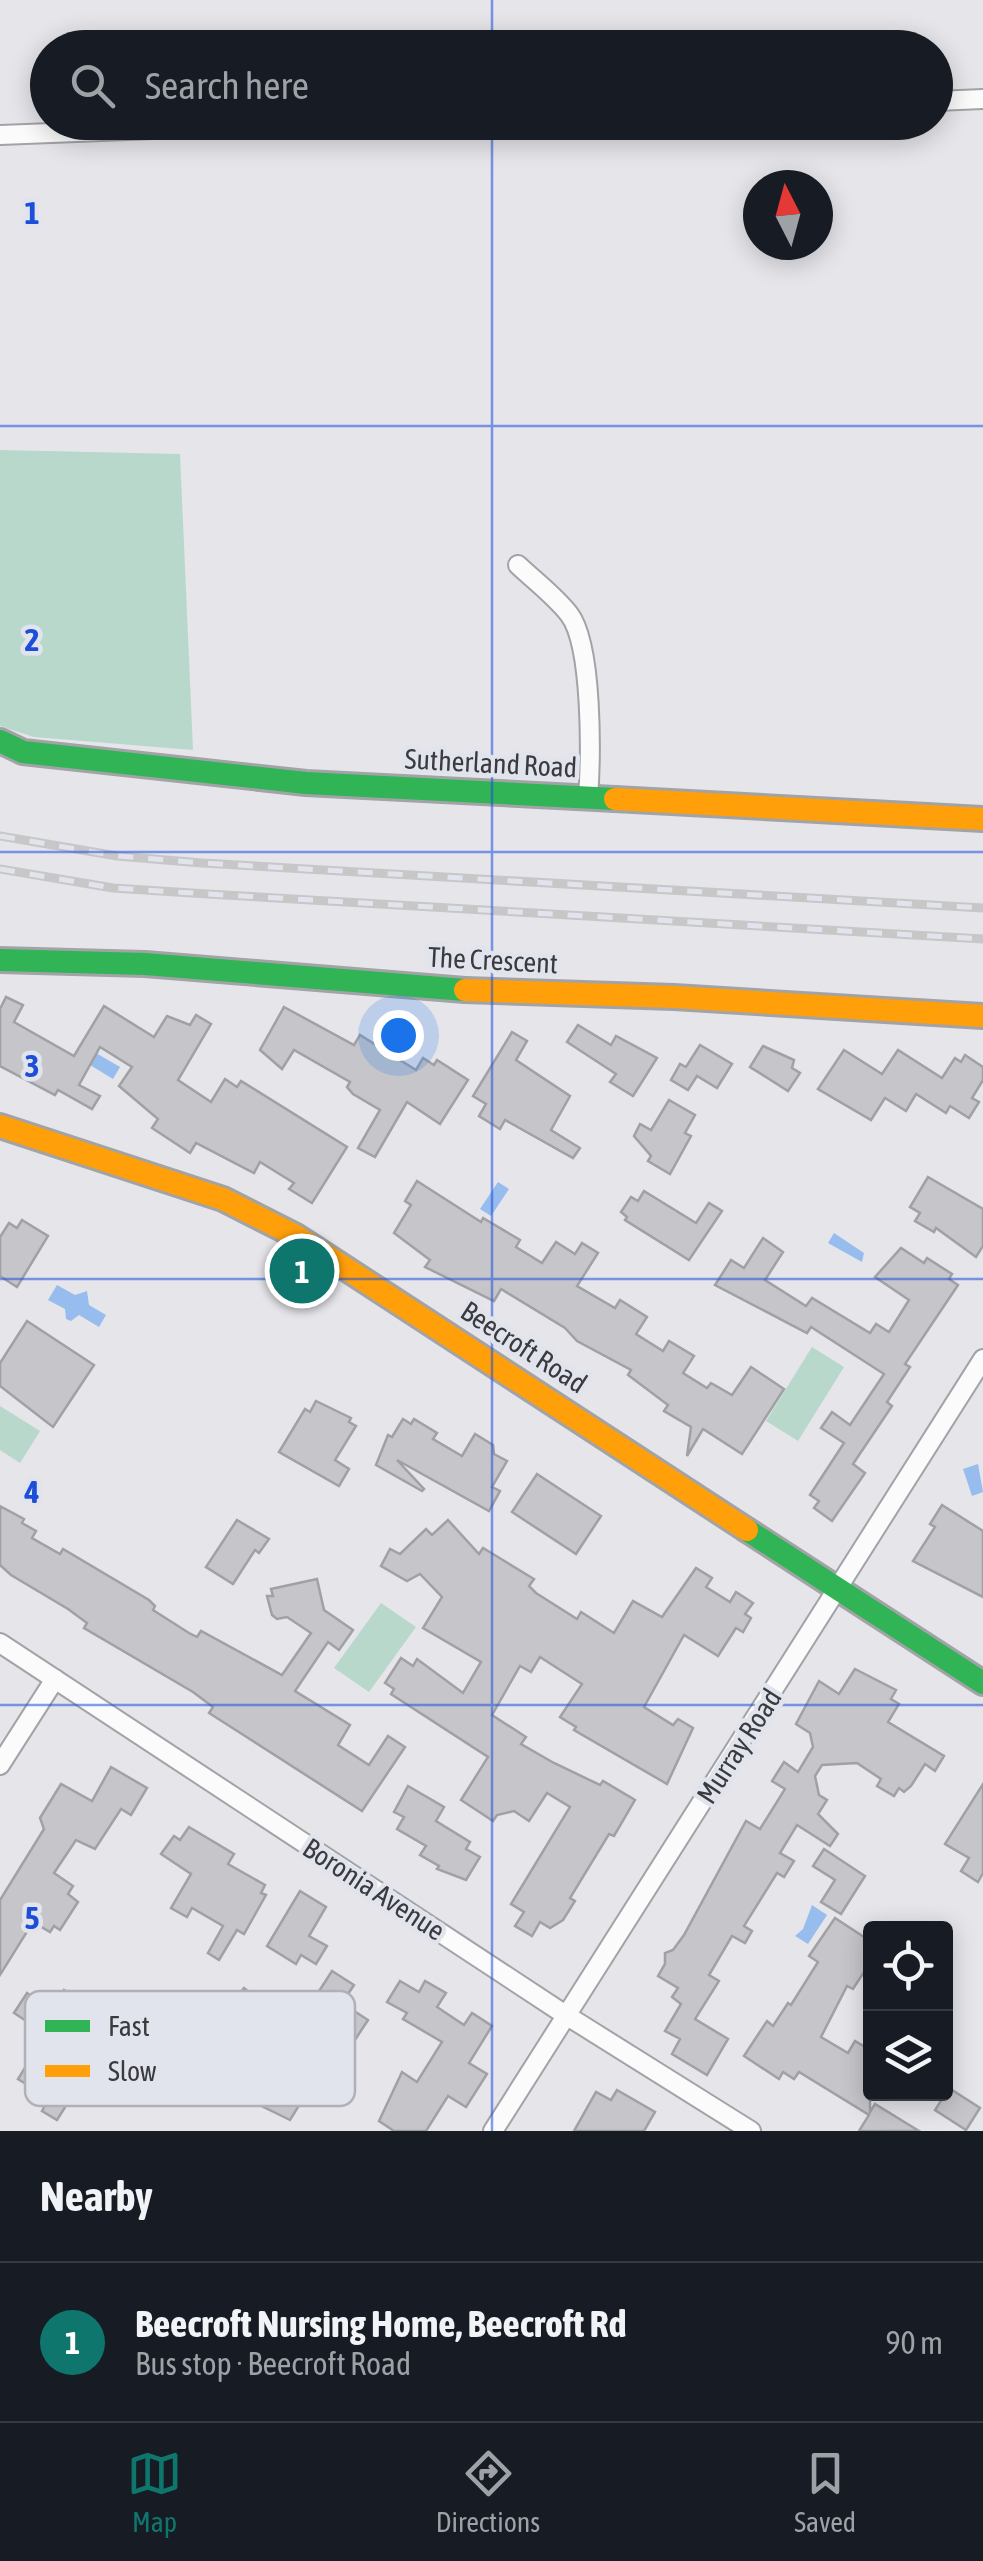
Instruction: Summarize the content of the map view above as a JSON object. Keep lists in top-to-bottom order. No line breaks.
{"streets":{"street":["Sutherland Road","The Crescent","Beecroft Road","Murray Road","Boronia Avenue"]},"crossings":[["Beecroft Road","Murray Road"],["Murray Road","Boronia Avenue"]],"legend":["Fast","Slow"],"north":"top","page":{"search":"Search here","pins":"1","heading":"Nearby","list":[{"mark":"1","name":"Beecroft Nursing Home, Beecroft Rd","note":"Bus stop · Beecroft Road","value":"90 m"}],"nav":["Map","Directions","Saved"]},"grid":{"rows":["1","2","3","4","5"]}}
